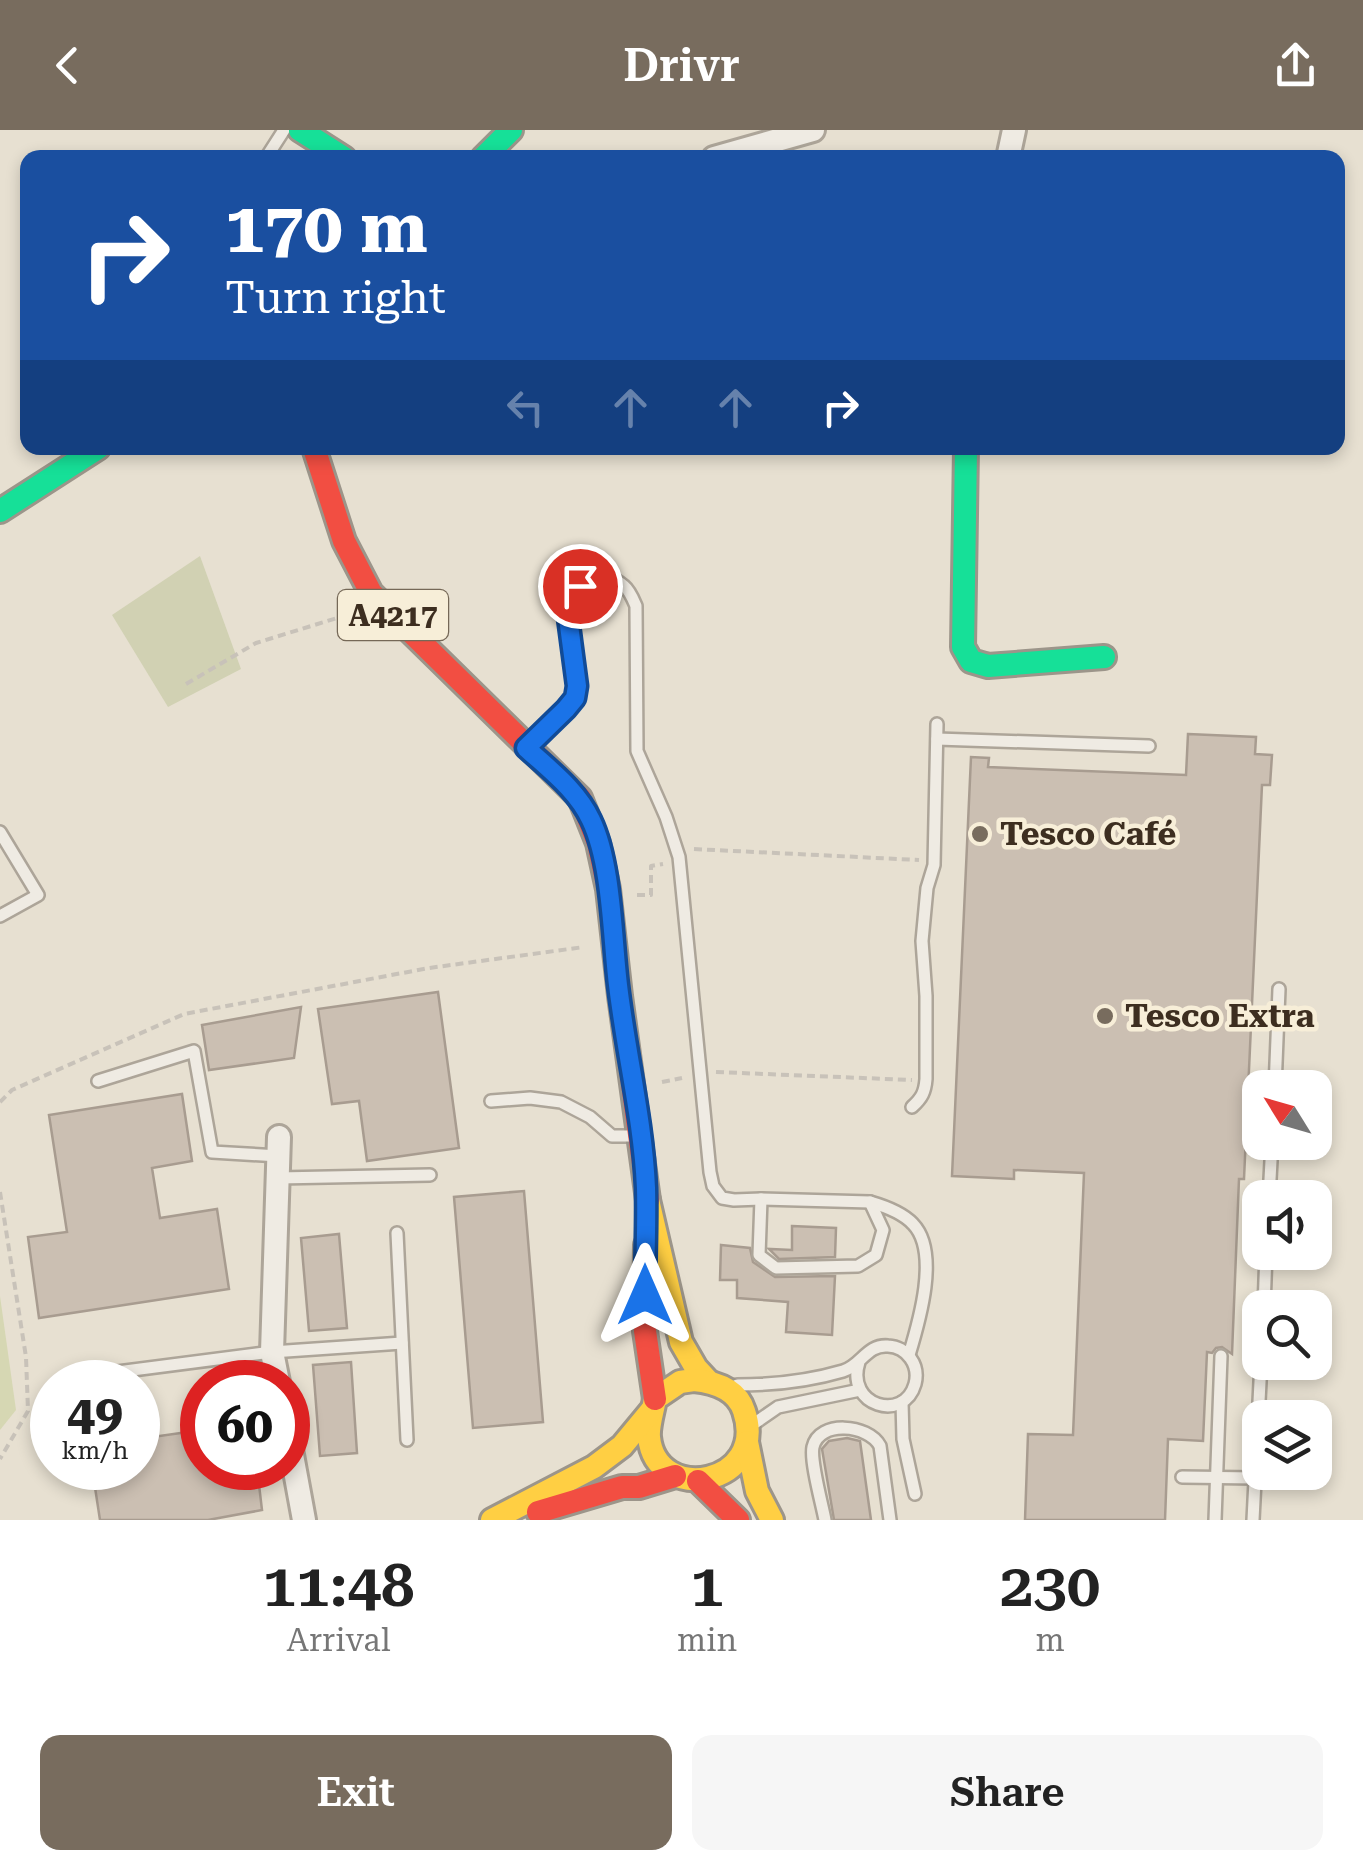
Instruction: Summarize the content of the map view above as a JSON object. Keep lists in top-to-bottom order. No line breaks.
{"streets":{"main road":["A4217"]},"places":["Tesco Café","Tesco Extra"],"north":"top left","page":{"header":"Drivr","turn":["170 m","Turn right"],"speed":"49 km/h","limit":"60","eta":["11:48","Arrival","1","min","230","m"],"buttons":["Exit","Share"]}}
